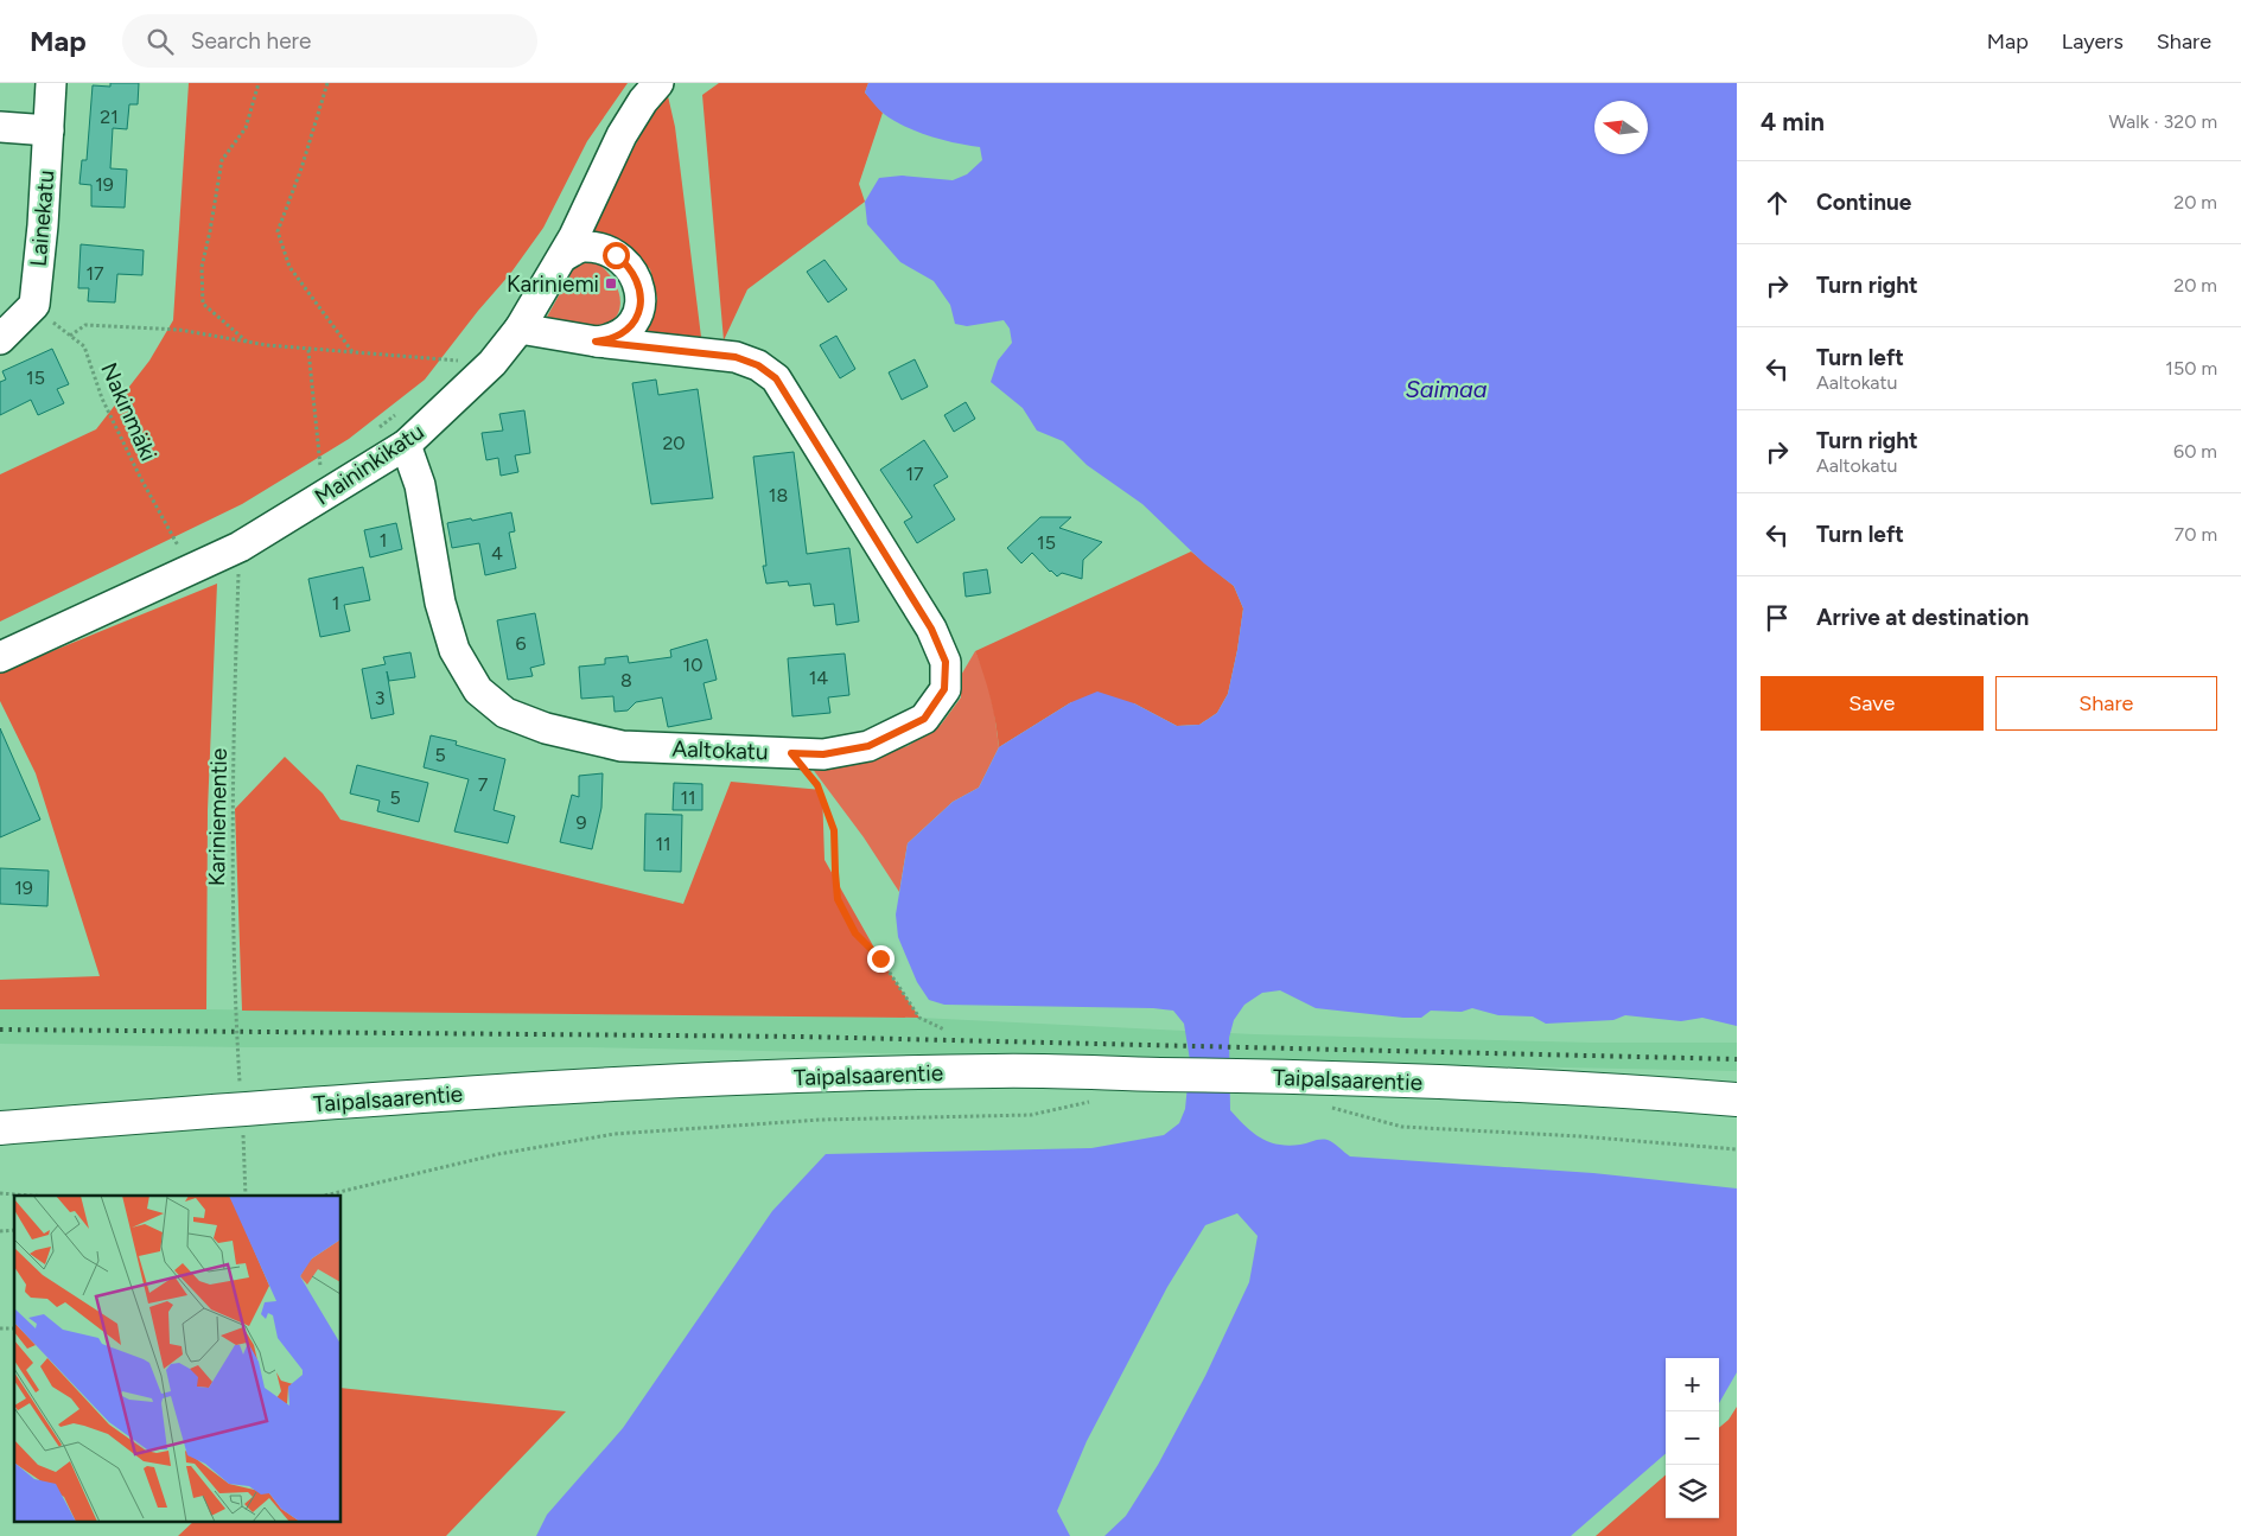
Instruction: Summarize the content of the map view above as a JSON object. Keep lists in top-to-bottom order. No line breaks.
{"streets":{"main road":["Taipalsaarentie"],"street":["Lainekatu","Maininkikatu","Aaltokatu"],"path":["Nakinmäki","Kariniementie"]},"crossings":[["Lainekatu","Nakinmäki"],["Maininkikatu","Aaltokatu"],["Maininkikatu","Kariniementie"]],"water":["Saimaa"],"places":{"transit":["Kariniemi"]},"house_numbers":["21","19","17","15","20","17","18","1","15","4","1","6","10","14","8","3","5","7","5","11","9","11","19"],"north":"left","page":{"header":"Map","search":"Search here","nav":["Map","Layers","Share"],"heading":["4 min","Walk · 320 m"],"list":[["Continue","20 m"],["Turn right","20 m"],["Turn left","Aaltokatu","150 m"],["Turn right","Aaltokatu","60 m"],["Turn left","70 m"],"Arrive at destination"],"buttons":["Save","Share"],"map_buttons":["+","−"]}}
